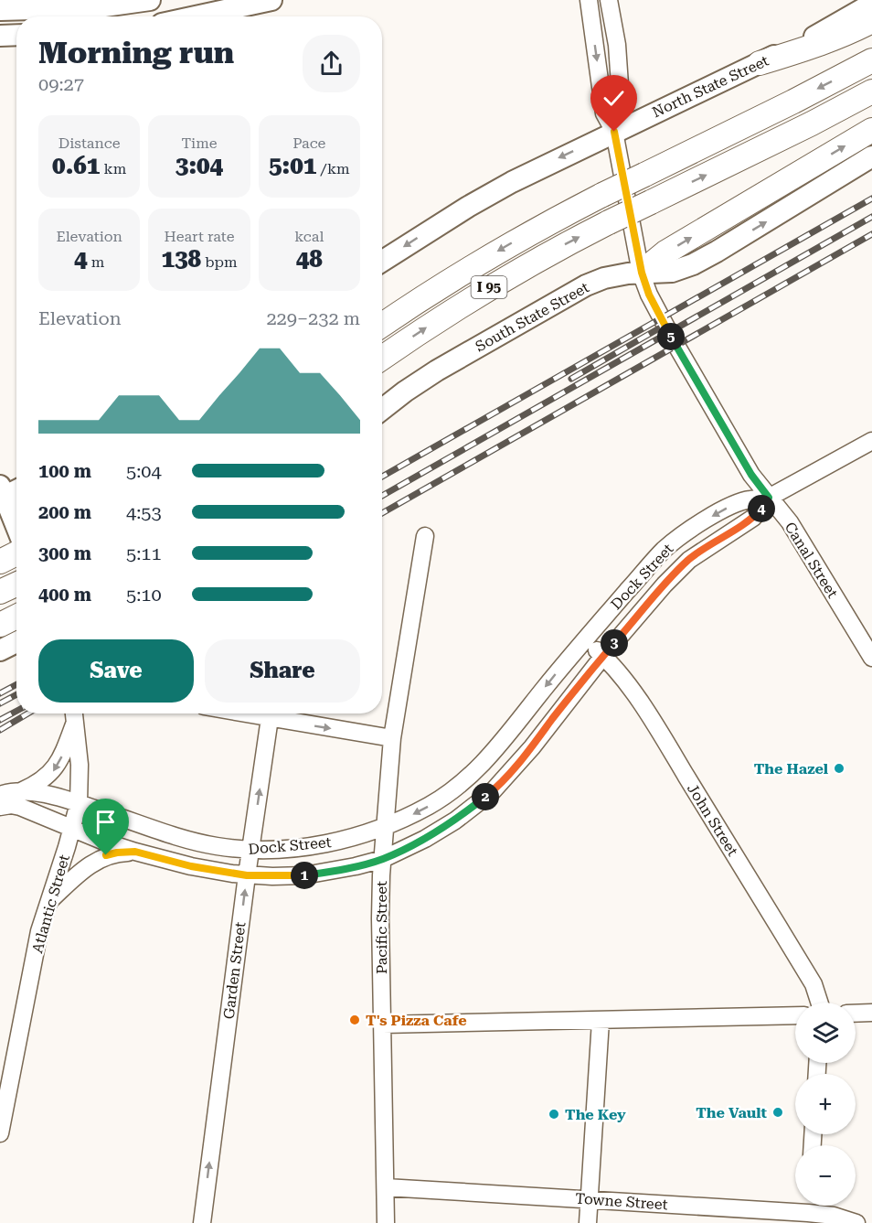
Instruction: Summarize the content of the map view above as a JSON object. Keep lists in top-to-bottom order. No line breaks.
{"streets":{"highway":["I 95"],"main road":["North State Street","South State Street"],"street":["Canal Street","Dock Street","John Street","Atlantic Street","Pacific Street","Garden Street","Towne Street"]},"crossings":[["North State Street","Canal Street"],["South State Street","Canal Street"],["Canal Street","Dock Street"],["Dock Street","John Street"],["Dock Street","Atlantic Street"],["Dock Street","Pacific Street"],["Dock Street","Garden Street"],["Pacific Street","Towne Street"]],"one_way":["North State Street","South State Street","Garden Street"],"places":["The Hazel","T's Pizza Cafe","The Vault","The Key"],"page":{"heading":["Morning run","09:27"],"stats":[["Distance","0.61 km"],["Time","3:04"],["Pace","5:01 /km"],["Elevation","4 m"],["Heart rate","138 bpm"],["kcal","48"]],"chart":["Elevation","229–232 m"],"pins":["5","4","3","2","1"],"list":[{"name":"100 m","note":"5:04"},{"name":"200 m","note":"4:53"},{"name":"300 m","note":"5:11"},{"name":"400 m","note":"5:10"}],"buttons":["Save","Share"],"map_buttons":["+","−"]}}
